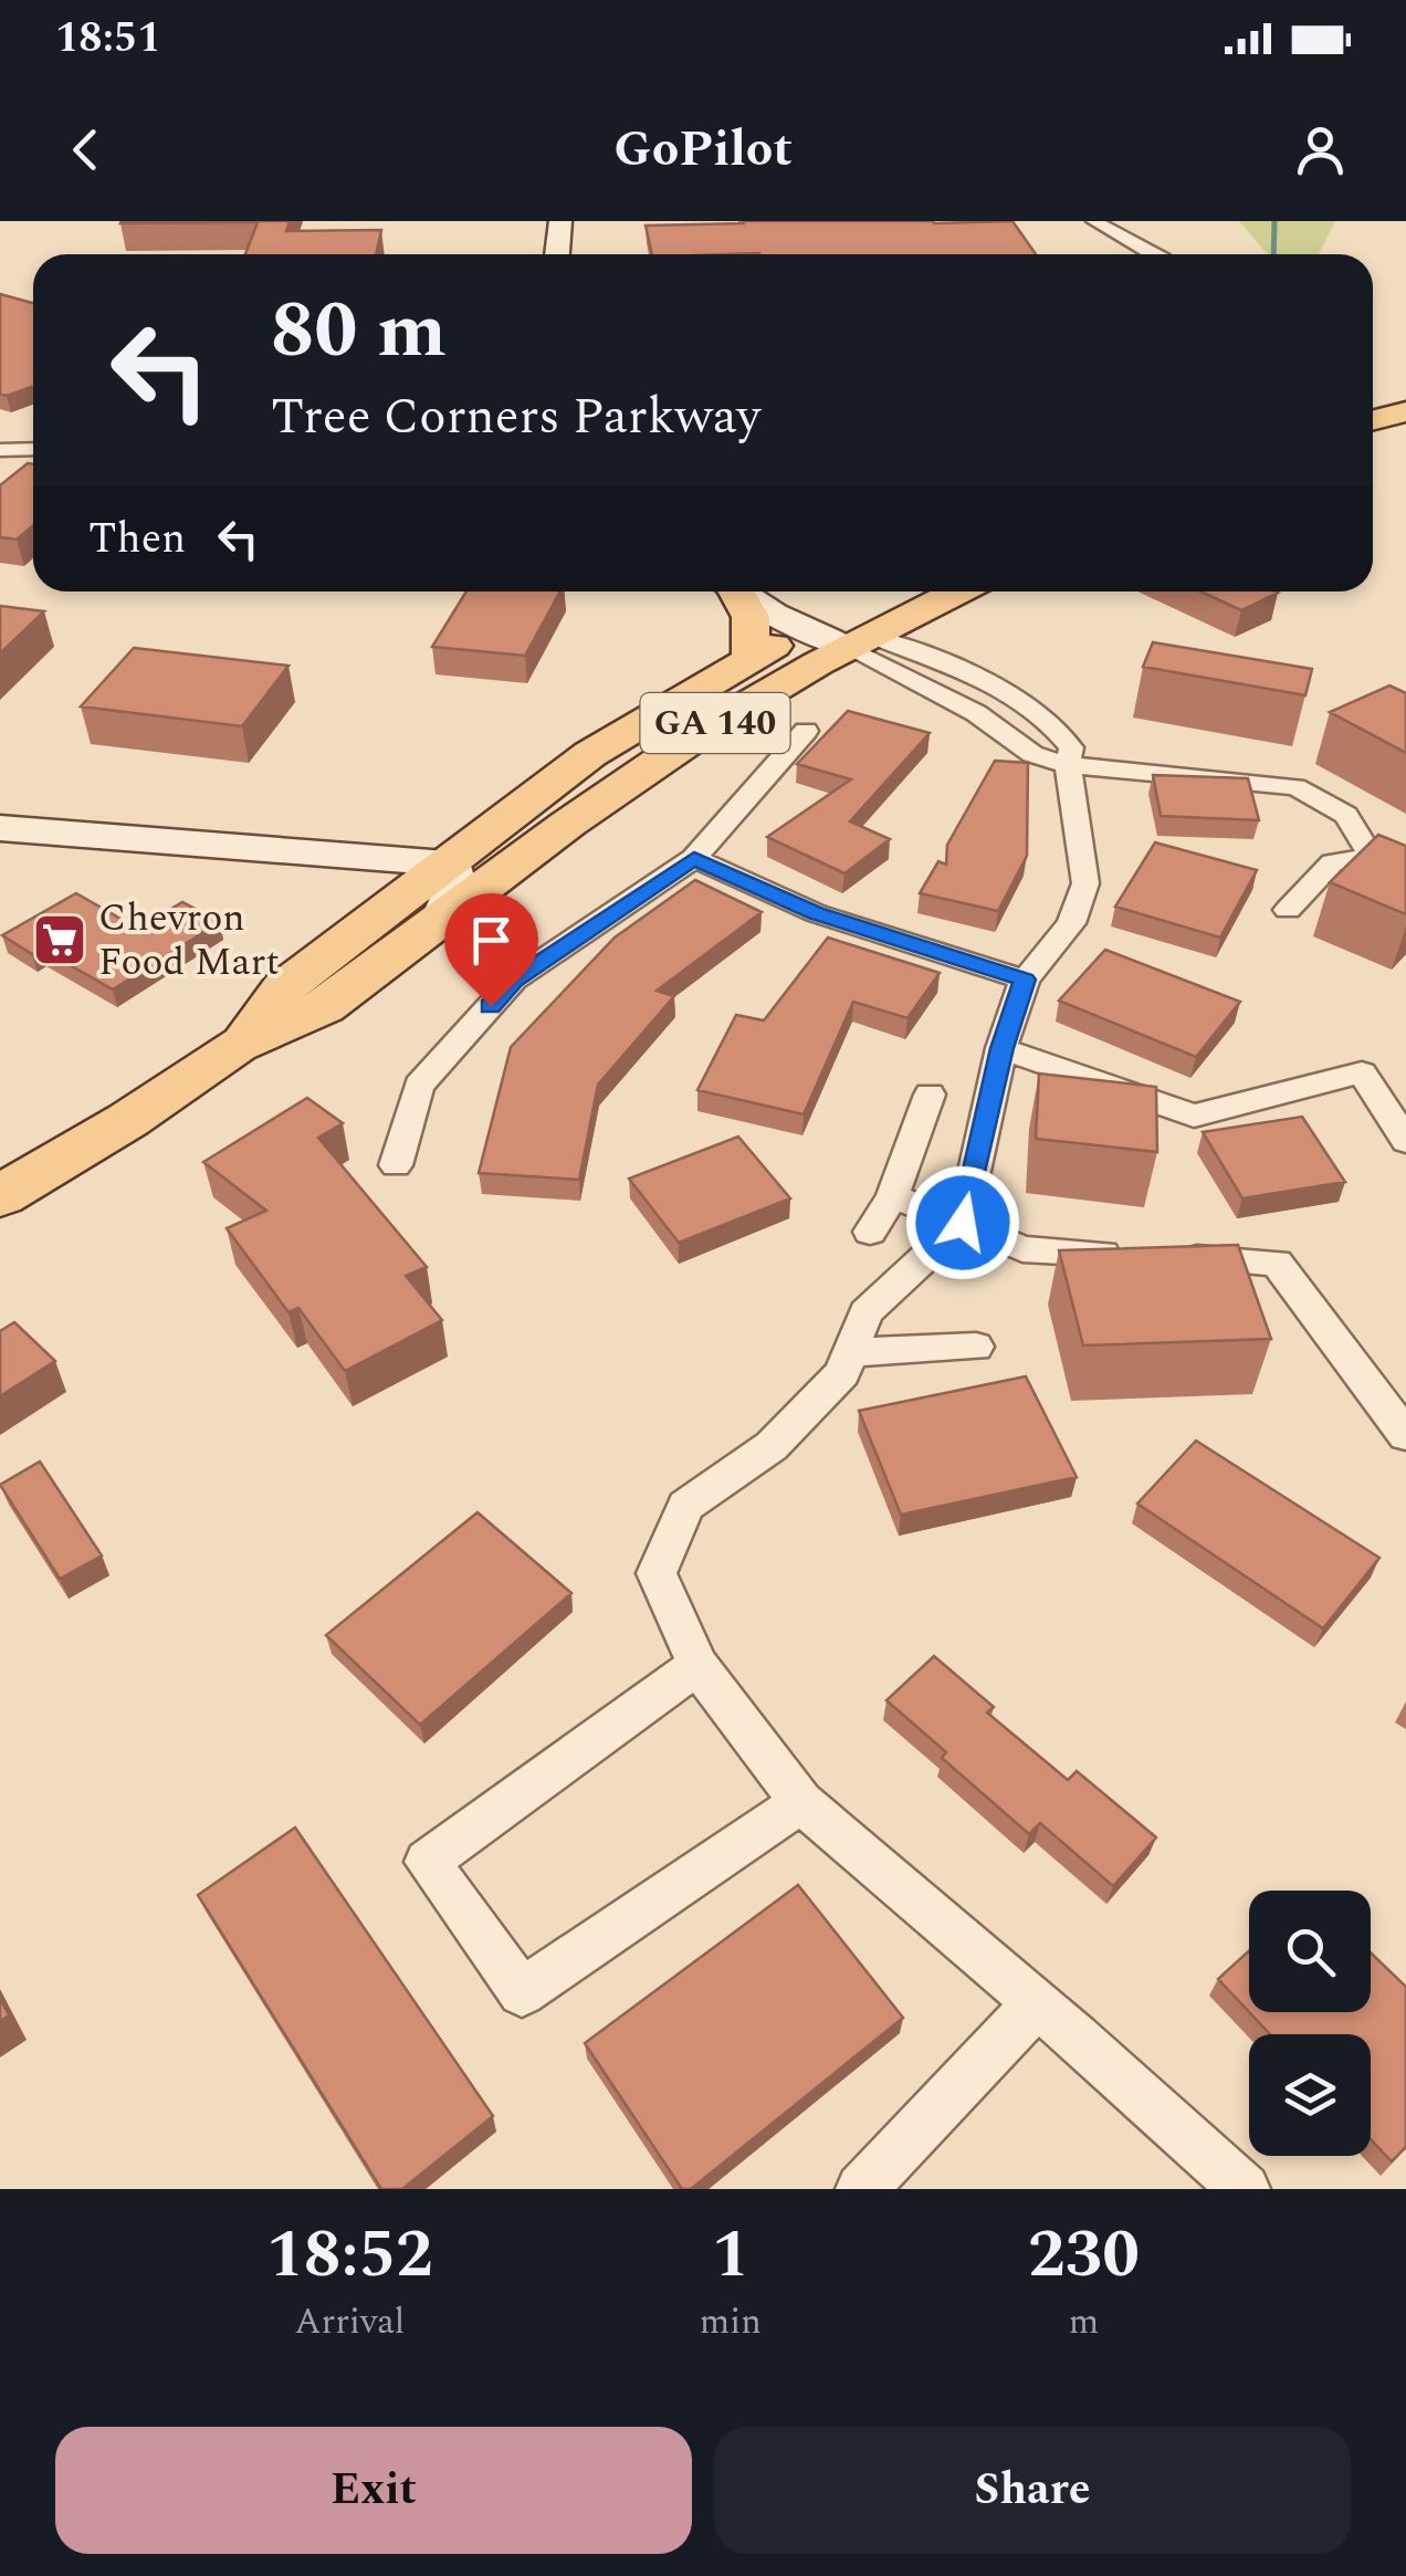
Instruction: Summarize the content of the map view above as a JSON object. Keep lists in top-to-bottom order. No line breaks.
{"streets":{"main road":["GA 140"]},"places":{"supermarket":["Chevron Food Mart"]},"page":{"status":"18:51","header":"GoPilot","turn":["80 m","Tree Corners Parkway"],"then":"Then","eta":["18:52","Arrival","1","min","230","m"],"buttons":["Exit","Share"]}}
